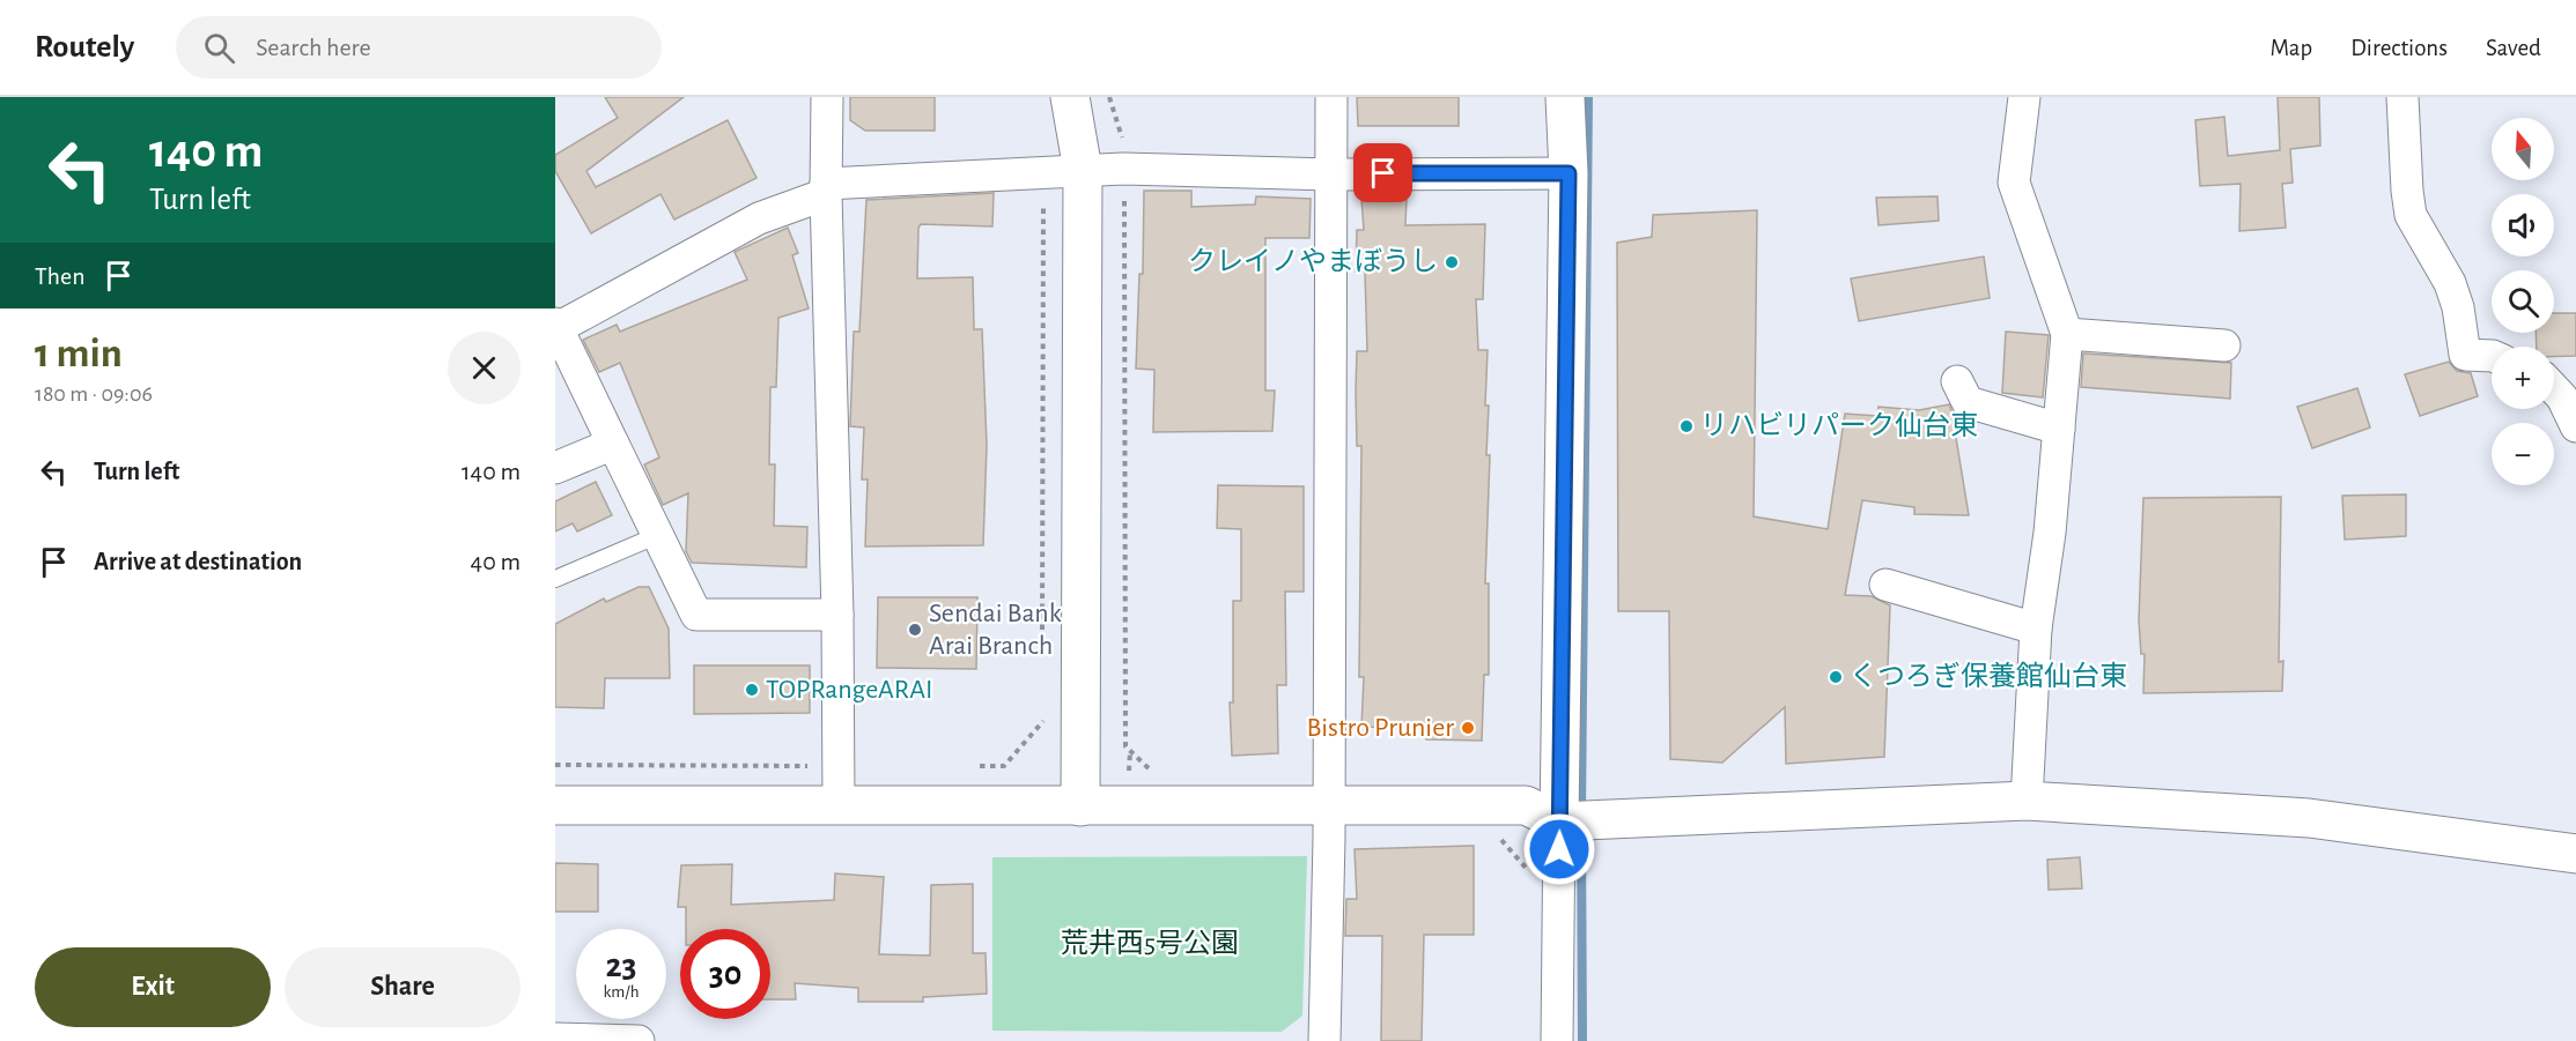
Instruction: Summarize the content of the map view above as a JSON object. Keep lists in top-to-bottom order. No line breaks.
{"parks":["荒井西5号公園"],"places":["クレイノやまぼうし","リハビリパーク仙台東","Sendai Bank Arai Branch","くつろぎ保養館仙台東","TOPRangeARAI","Bistro Prunier"],"north":"top","page":{"header":"Routely","search":"Search here","nav":["Map","Directions","Saved"],"turn":["140 m","Turn left"],"map_buttons":["+","−"],"then":"Then","heading":["1 min","180 m · 09:06"],"list":[{"name":"Turn left","value":"140 m"},{"name":"Arrive at destination","value":"40 m"}],"speed":"23 km/h","limit":"30","buttons":["Exit","Share"]}}
